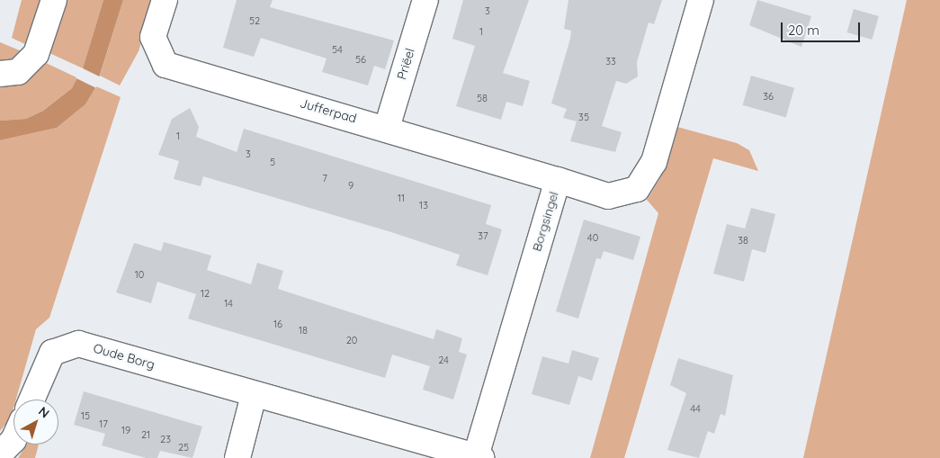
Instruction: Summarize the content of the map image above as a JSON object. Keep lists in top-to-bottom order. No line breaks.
{"streets":{"street":["Priëel","Jufferpad","Borgsingel","Oude Borg"]},"crossings":[["Priëel","Jufferpad"],["Jufferpad","Borgsingel"],["Borgsingel","Oude Borg"]],"house_numbers":["3","52","1","54","56","33","36","58","35","1","3","5","7","9","11","13","37","40","38","10","12","14","16","18","20","24","44","15","17","19","21","23","25"],"scale_bar":"20 m","north":"top right"}
